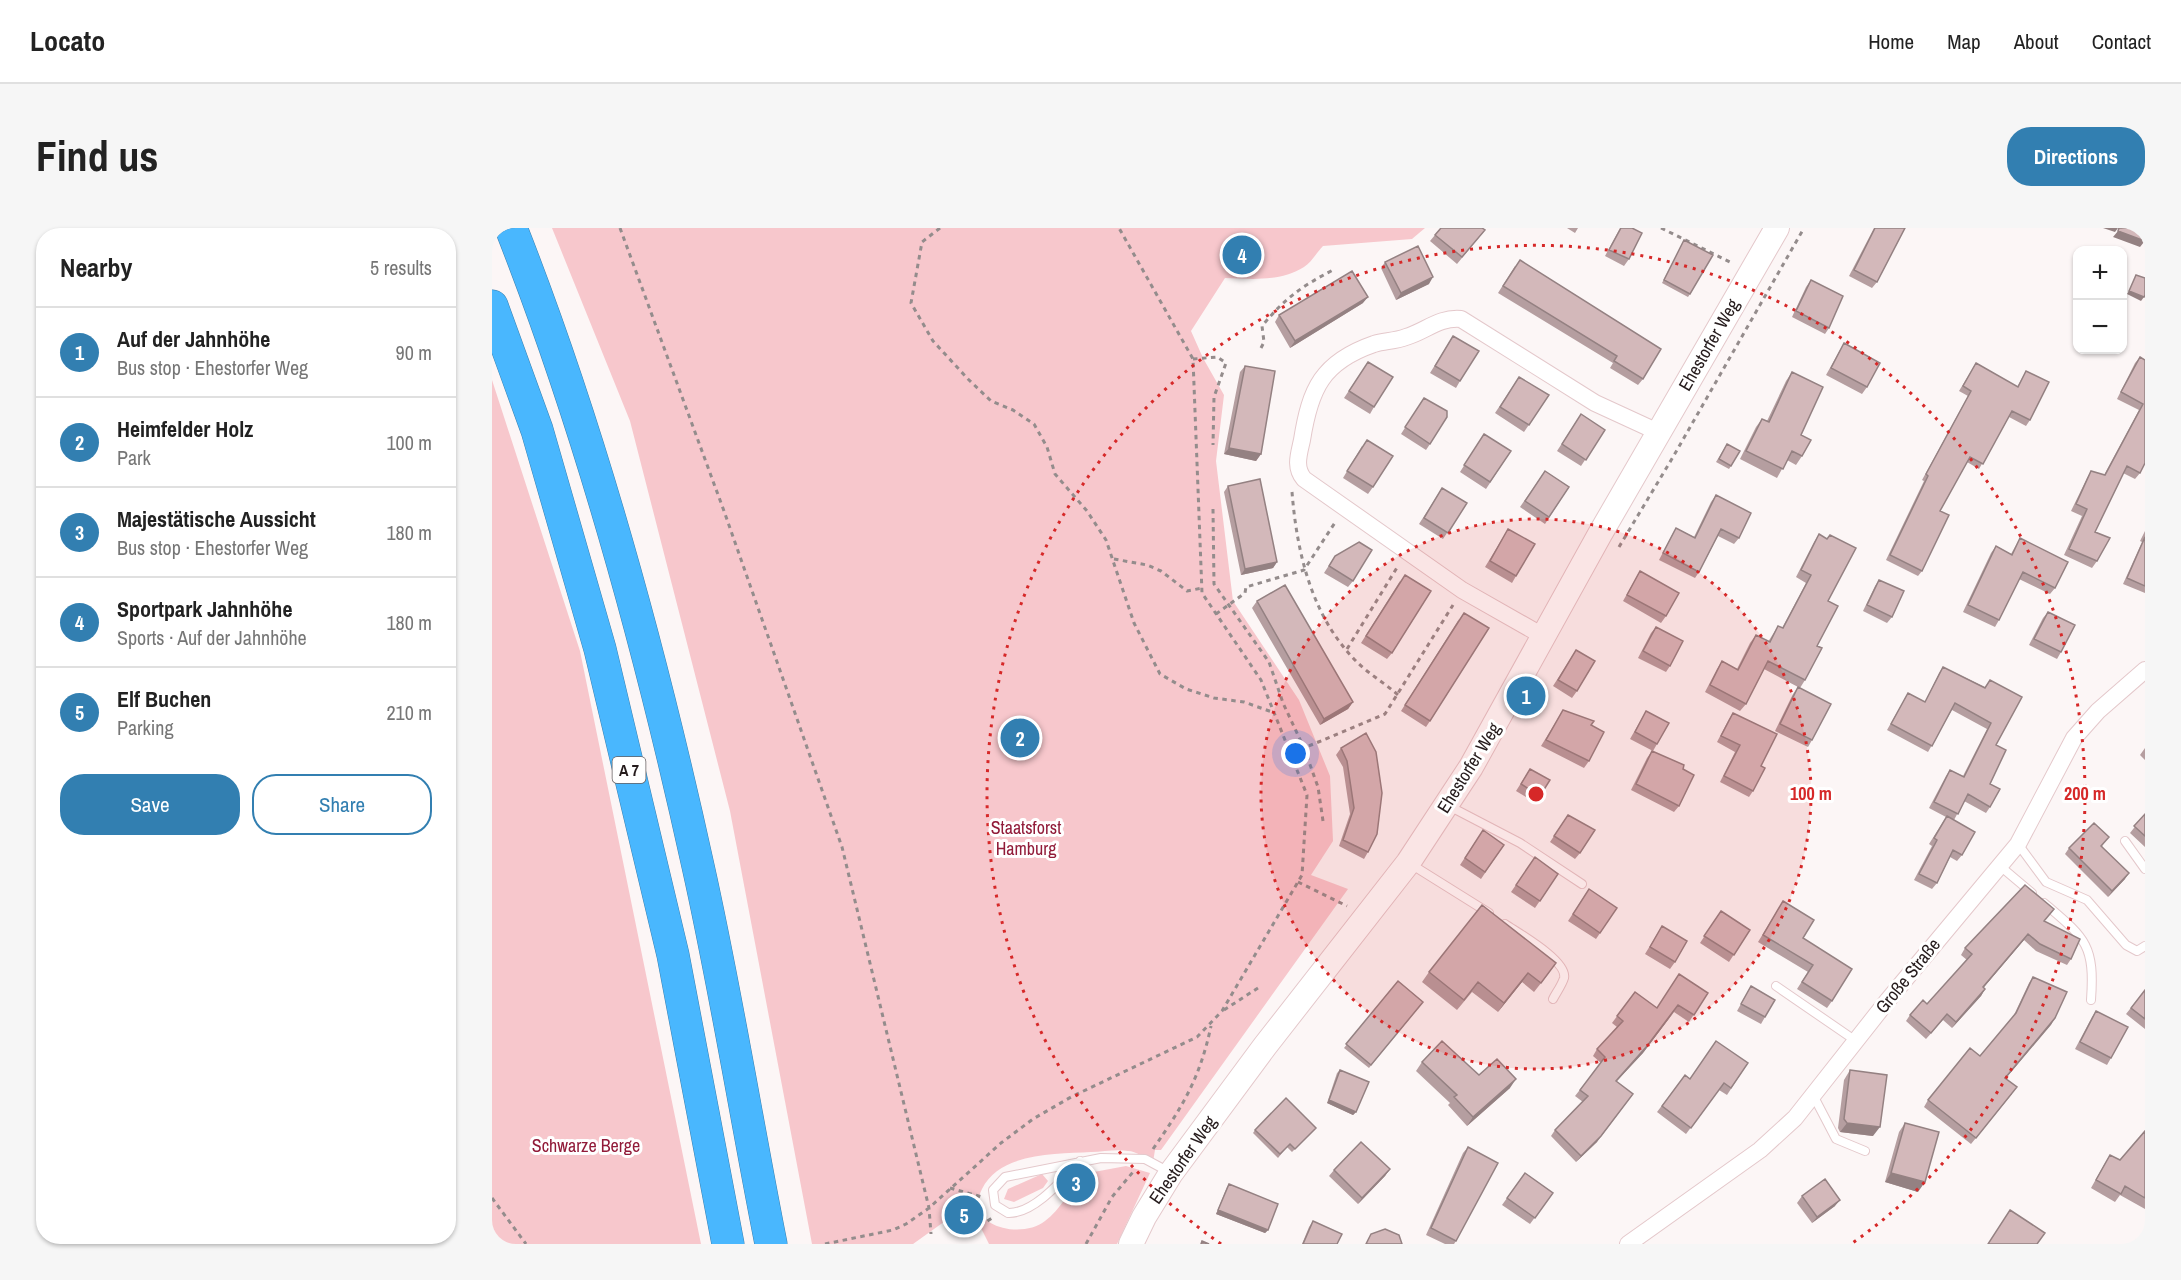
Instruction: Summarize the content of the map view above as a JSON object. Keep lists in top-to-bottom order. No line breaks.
{"streets":{"highway":["A 7"],"main road":["Ehestorfer Weg"],"street":["Große Straße"]},"parks":["Staatsforst Hamburg","Schwarze Berge"],"page":{"header":"Locato","nav":["Home","Map","About","Contact"],"buttons":["Directions",["Save","Share"]],"title":"Find us","heading":["Nearby","5 results"],"pins":["4","1","2","3","5"],"map_buttons":["+","−"],"list":[{"mark":"1","name":"Auf der Jahnhöhe","note":"Bus stop · Ehestorfer Weg","value":"90 m"},{"mark":"2","name":"Heimfelder Holz","note":"Park","value":"100 m"},{"mark":"3","name":"Majestätische Aussicht","note":"Bus stop · Ehestorfer Weg","value":"180 m"},{"mark":"4","name":"Sportpark Jahnhöhe","note":"Sports · Auf der Jahnhöhe","value":"180 m"},{"mark":"5","name":"Elf Buchen","note":"Parking","value":"210 m"}]},"rings":["100 m","200 m"]}
